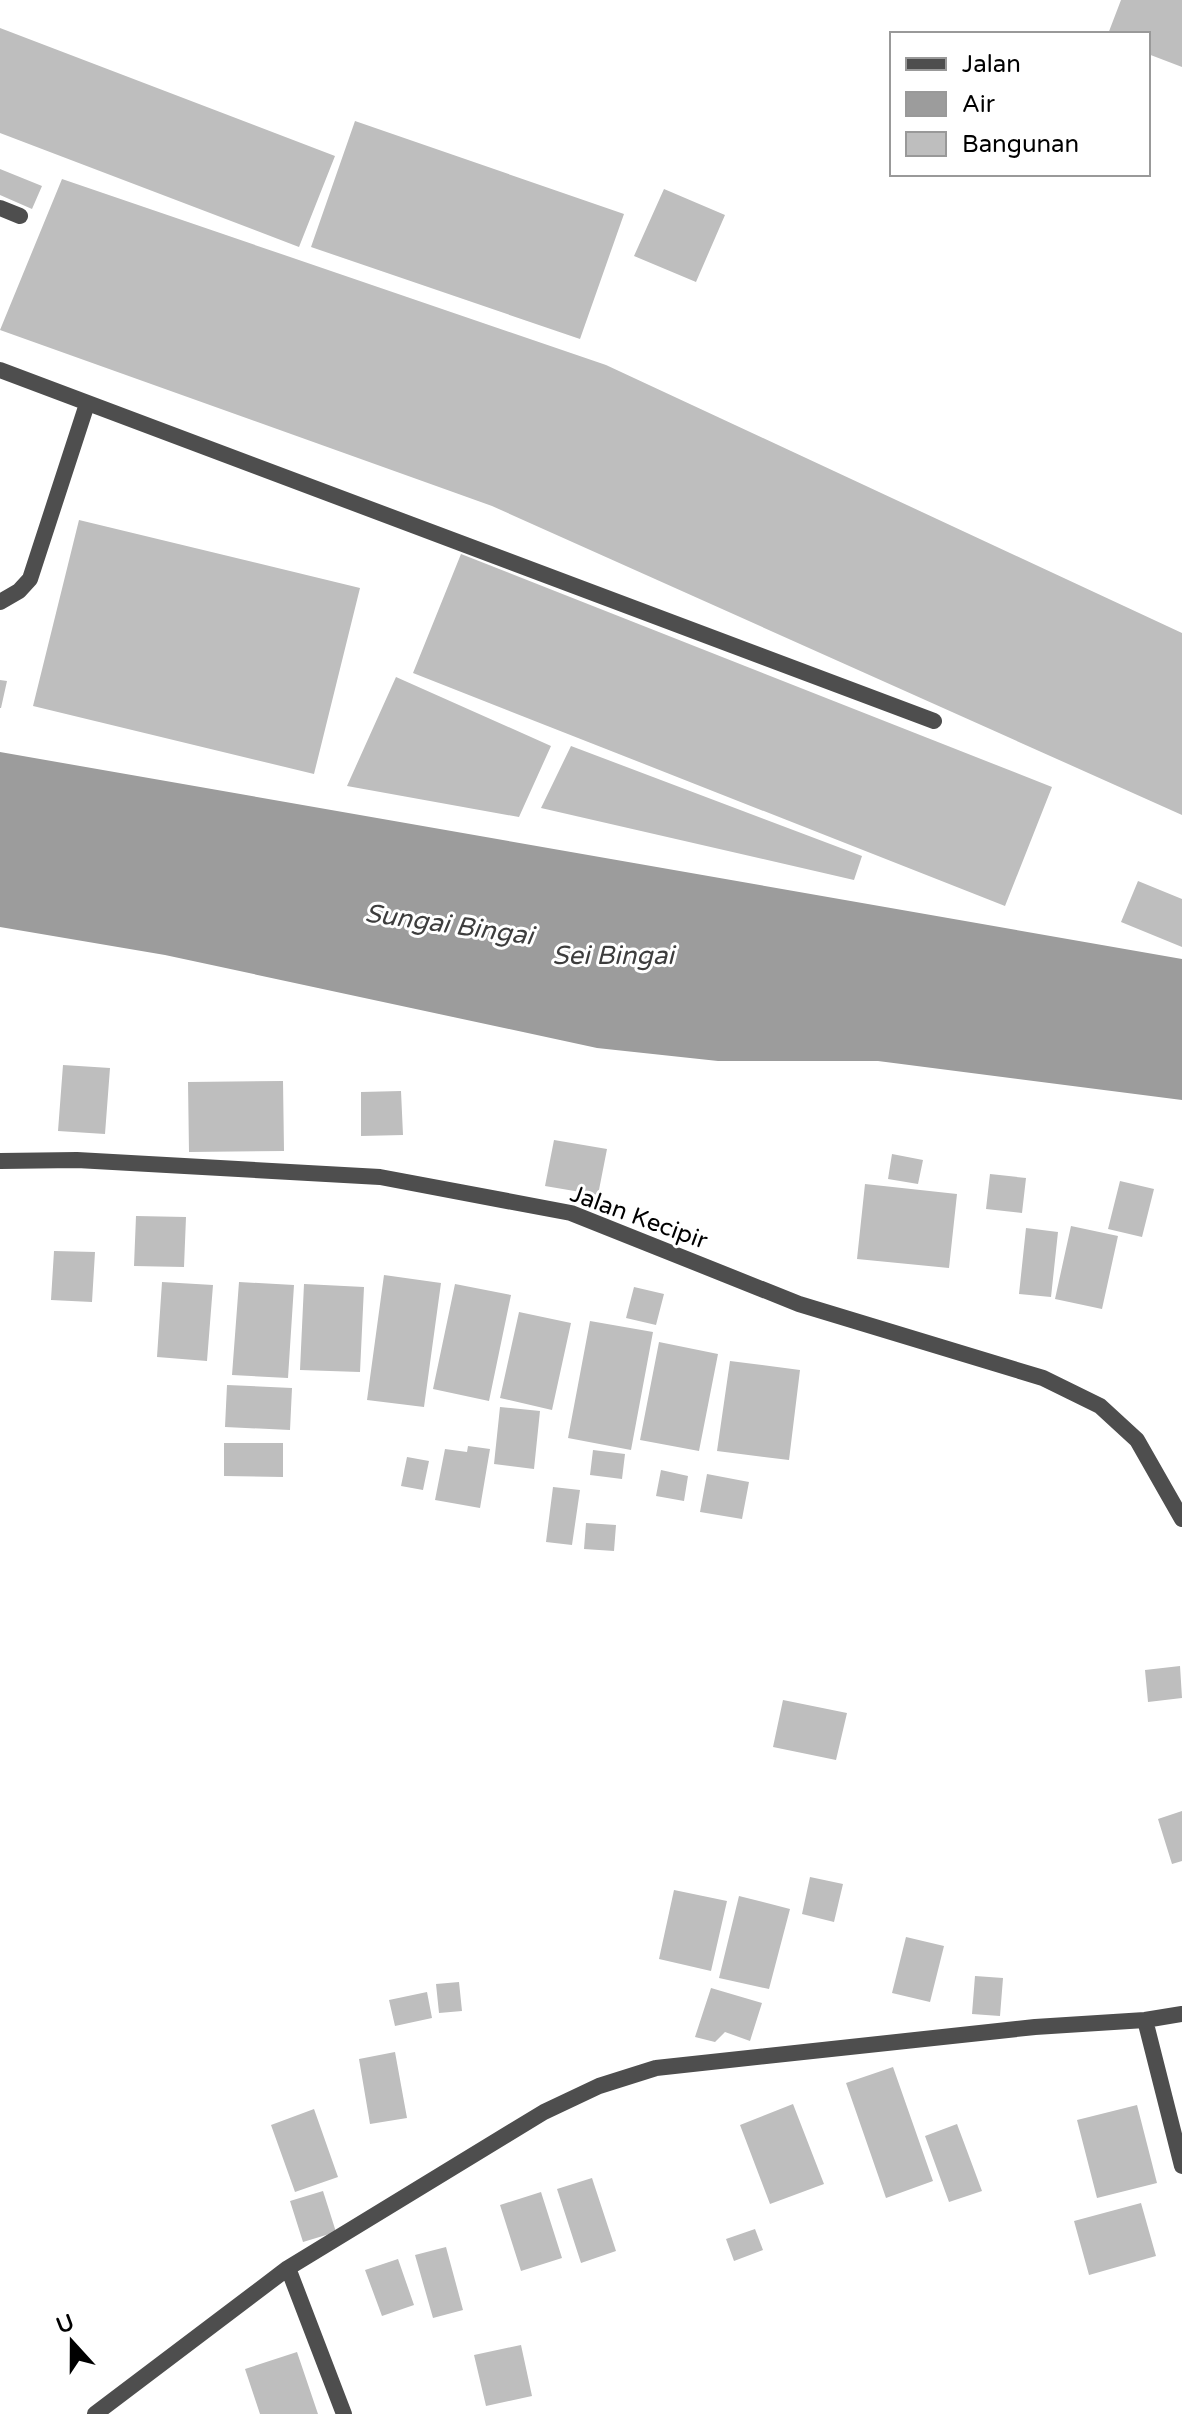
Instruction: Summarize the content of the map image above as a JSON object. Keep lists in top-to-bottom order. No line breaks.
{"streets":{"street":["Jalan Kecipir"]},"water":["Sungai Bingai","Sei Bingai"],"legend":["Jalan","Air","Bangunan"],"north":"top"}
